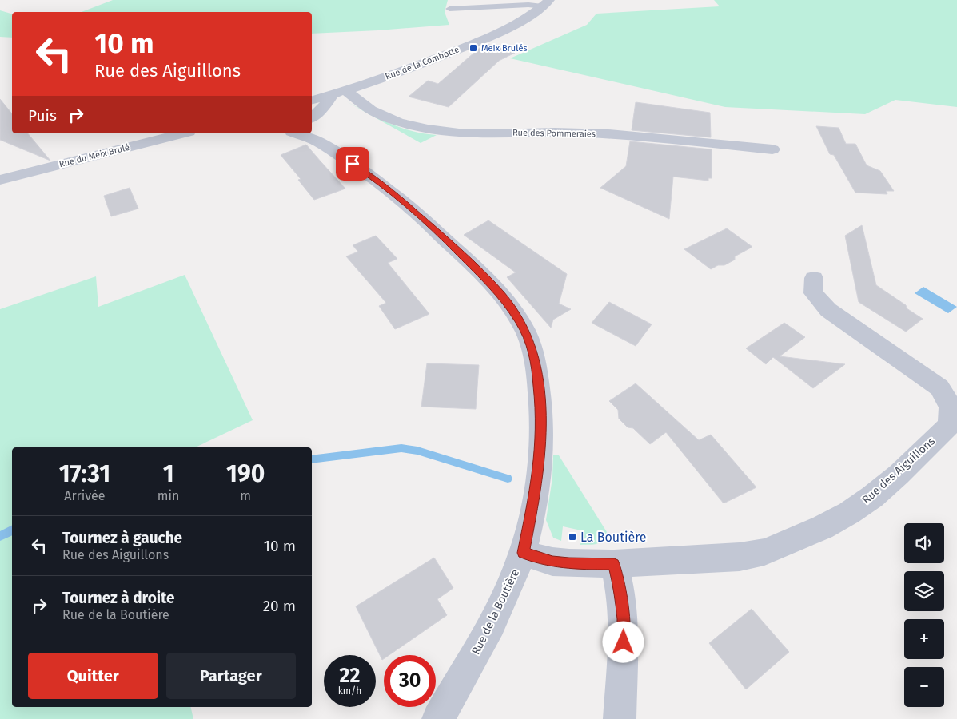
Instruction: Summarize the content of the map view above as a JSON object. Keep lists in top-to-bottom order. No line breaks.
{"streets":{"street":["Rue de la Combotte","Rue des Pommeraies","Rue du Meix Brulé","Rue des Aiguillons","Rue de la Boutière"]},"crossings":[["Rue de la Combotte","Rue des Pommeraies"],["Rue de la Combotte","Rue de la Boutière"],["Rue des Aiguillons","Rue de la Boutière"]],"places":{"transit":["Meix Brulés","La Boutière"]},"page":{"turn":["10 m","Rue des Aiguillons"],"then":"Puis","eta":["17:31","Arrivée","1","min","190","m"],"list":[{"name":"Tournez à gauche","note":"Rue des Aiguillons","value":"10 m"},{"name":"Tournez à droite","note":"Rue de la Boutière","value":"20 m"}],"map_buttons":["+","−"],"buttons":["Quitter","Partager"],"speed":"22 km/h","limit":"30"}}
